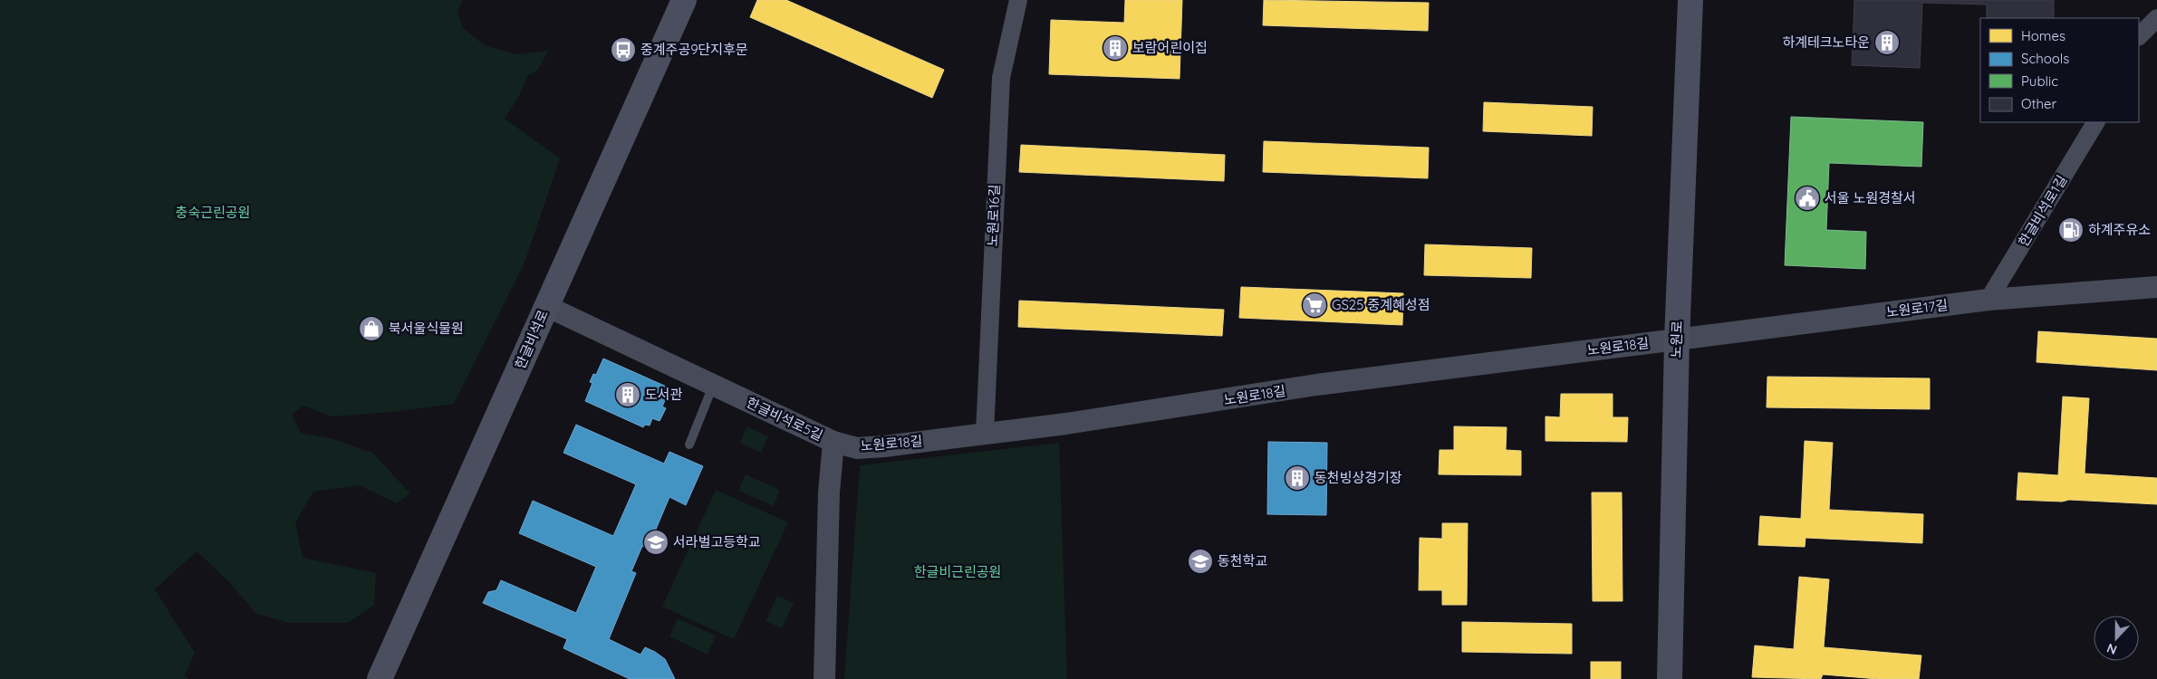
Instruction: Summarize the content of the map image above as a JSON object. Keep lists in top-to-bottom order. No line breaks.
{"streets":{"main road":["한글비석로","노원로"],"street":["한글비석로1길","노원로16길","노원로17길","노원로18길","한글비석로5길"]},"crossings":[["한글비석로1길","노원로17길"],["노원로16길","노원로18길"],["노원로17길","노원로"],["노원로17길","노원로18길"],["한글비석로","한글비석로5길"],["노원로","노원로18길"],["노원로18길","한글비석로5길"]],"parks":["충숙근린공원","한글비근린공원"],"places":{"building":["하계테크노타운","보람어린이집","도서관","동천빙상경기장"],"bus stop":["중계주공9단지후문"],"public building":["서울 노원경찰서"],"fuel station":["하계주유소"],"supermarket":["GS25 중계혜성점"],"shop":["북서울식물원"],"school or university":["서라벌고등학교","동천학교"]},"legend":["Homes","Schools","Public","Other"],"north":"bottom"}
